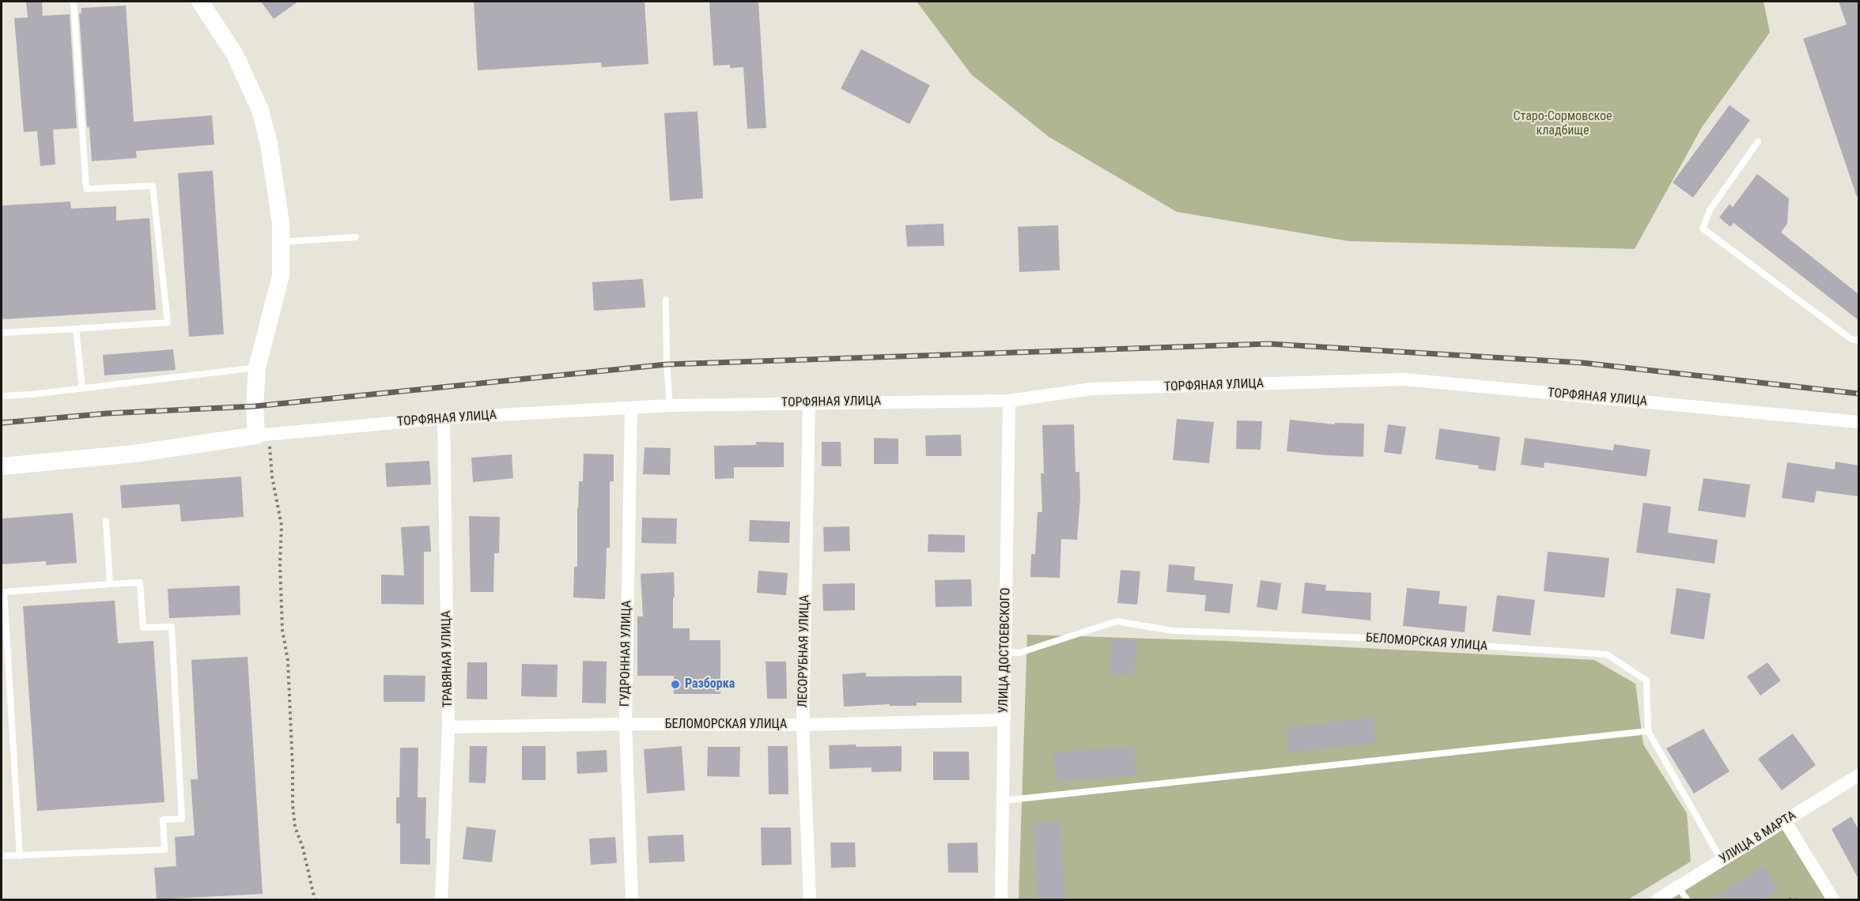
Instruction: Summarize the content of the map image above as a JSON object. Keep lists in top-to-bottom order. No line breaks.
{"streets":{"street":["ТОРФЯНАЯ УЛИЦА","БЕЛОМОРСКАЯ УЛИЦА","УЛИЦА ДОСТОЕВСКОГО","ЛЕСОРУБНАЯ УЛИЦА","ГУДРОННАЯ УЛИЦА","ТРАВЯНАЯ УЛИЦА","УЛИЦА 8 МАРТА"]},"crossings":[["ТОРФЯНАЯ УЛИЦА","УЛИЦА ДОСТОЕВСКОГО"],["ТОРФЯНАЯ УЛИЦА","ЛЕСОРУБНАЯ УЛИЦА"],["ТОРФЯНАЯ УЛИЦА","ГУДРОННАЯ УЛИЦА"],["ТОРФЯНАЯ УЛИЦА","ТРАВЯНАЯ УЛИЦА"],["БЕЛОМОРСКАЯ УЛИЦА","УЛИЦА ДОСТОЕВСКОГО"],["БЕЛОМОРСКАЯ УЛИЦА","ЛЕСОРУБНАЯ УЛИЦА"],["БЕЛОМОРСКАЯ УЛИЦА","ГУДРОННАЯ УЛИЦА"],["БЕЛОМОРСКАЯ УЛИЦА","ТРАВЯНАЯ УЛИЦА"],["БЕЛОМОРСКАЯ УЛИЦА","УЛИЦА 8 МАРТА"]],"parks":["Старо-Сормовское кладбище"],"places":["Разборка"]}
